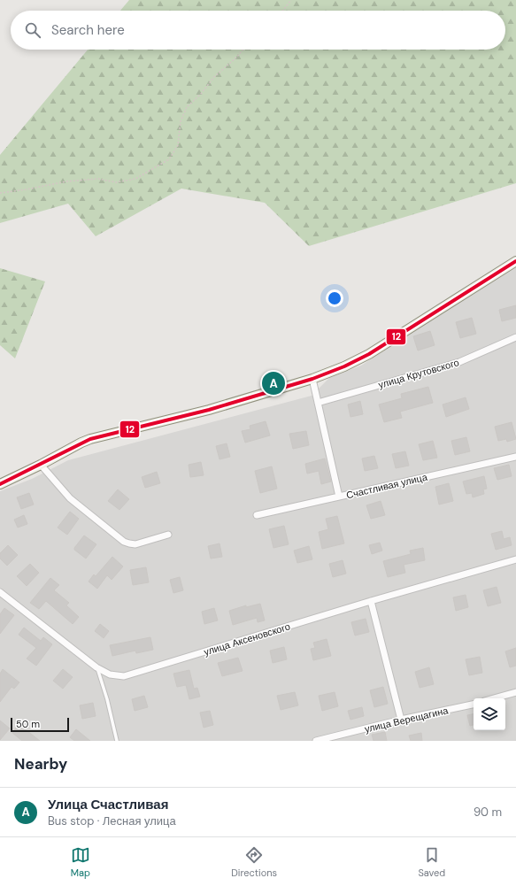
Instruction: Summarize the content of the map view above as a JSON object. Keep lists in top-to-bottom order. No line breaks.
{"streets":{"street":["улица Крутовского","Счастливая улица","улица Аксеновского","улица Верещагина"]},"lines":["transit line 12"],"scale_bar":"50 m","page":{"search":"Search here","pins":"A","scale":"50 m","heading":"Nearby","list":[{"mark":"A","name":"Улица Счастливая","note":"Bus stop · Лесная улица","value":"90 m"}],"nav":["Map","Directions","Saved"]}}
